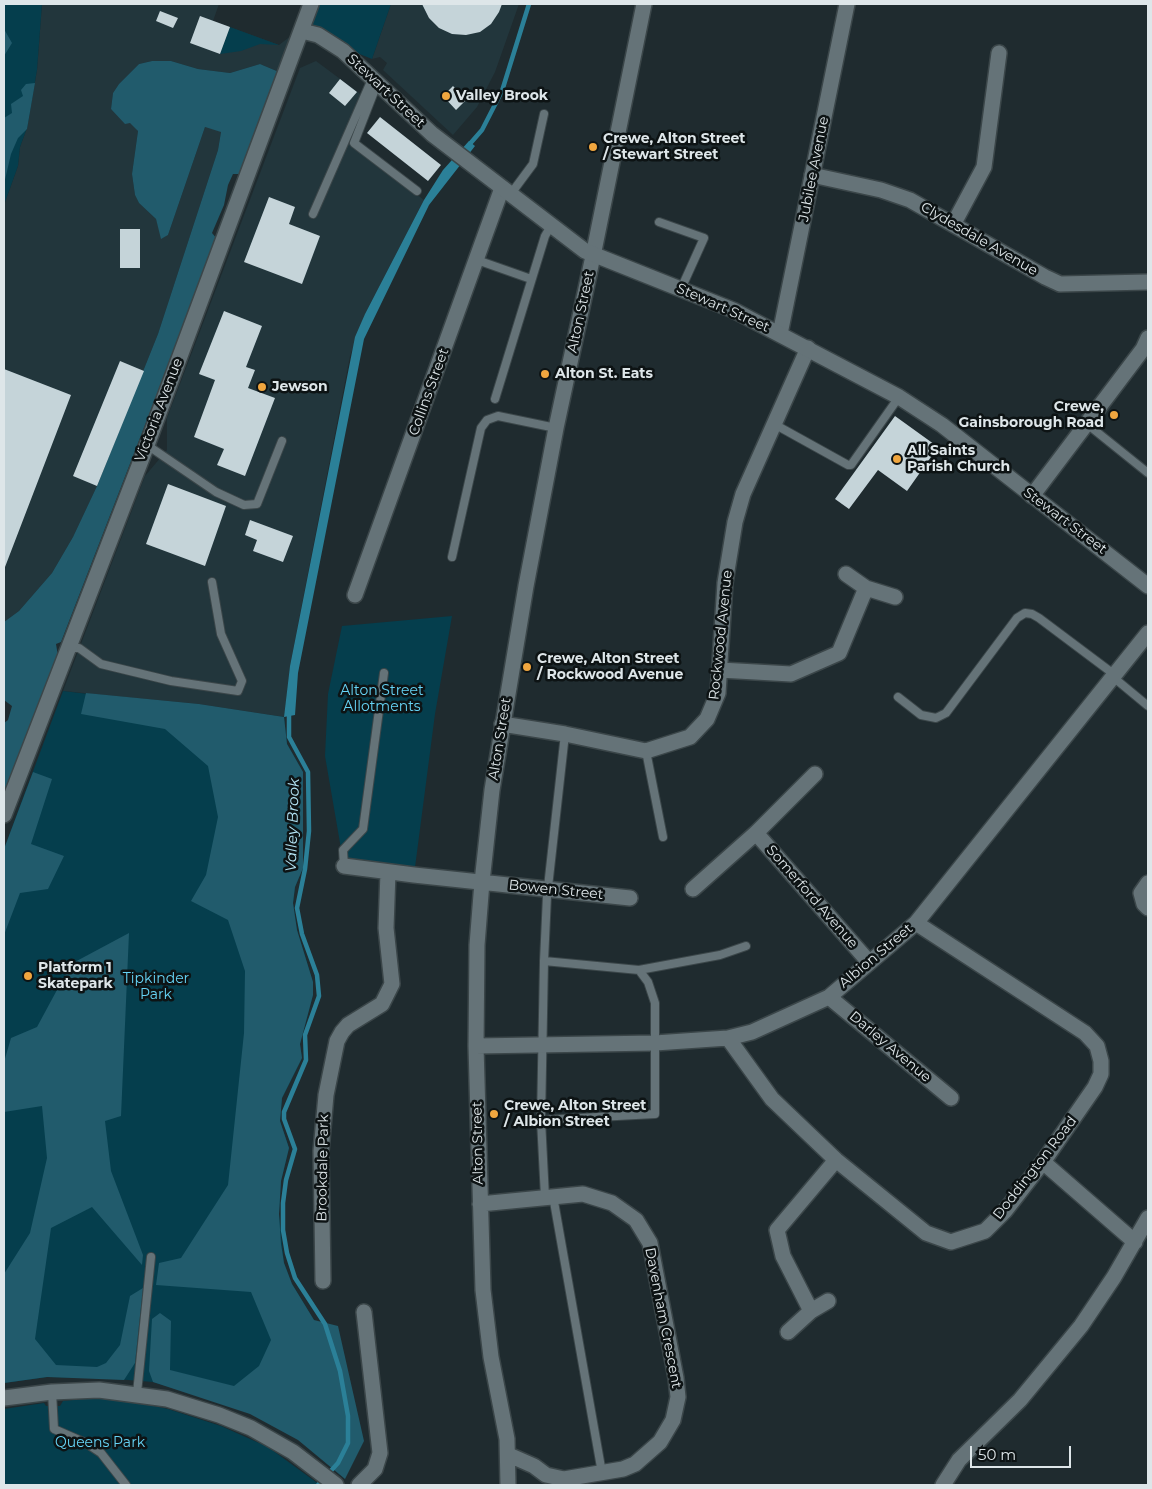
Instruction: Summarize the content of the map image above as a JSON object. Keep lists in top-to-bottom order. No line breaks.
{"streets":{"street":["Stewart Street","Jubilee Avenue","Clydesdale Avenue","Alton Street","Collins Street","Victoria Avenue","Rockwood Avenue","Bowen Street","Somerford Avenue","Albion Street","Darley Avenue","Brookdale Park","Doddington Road","Davenham Crescent"]},"crossings":[["Stewart Street","Jubilee Avenue"],["Stewart Street","Alton Street"],["Stewart Street","Collins Street"],["Stewart Street","Victoria Avenue"],["Stewart Street","Rockwood Avenue"],["Jubilee Avenue","Clydesdale Avenue"],["Alton Street","Rockwood Avenue"],["Alton Street","Bowen Street"],["Alton Street","Albion Street"],["Alton Street","Davenham Crescent"],["Somerford Avenue","Albion Street"],["Albion Street","Darley Avenue"],["Albion Street","Doddington Road"]],"water":["Valley Brook"],"parks":["Alton Street Allotments","Tipkinder Park","Queens Park"],"places":["Valley Brook","Crewe, Alton Street / Stewart Street","Alton St. Eats","Jewson","Crewe, Gainsborough Road","All Saints Parish Church","Crewe, Alton Street / Rockwood Avenue","Platform 1 Skatepark","Crewe, Alton Street / Albion Street"],"scale_bar":"50 m"}
